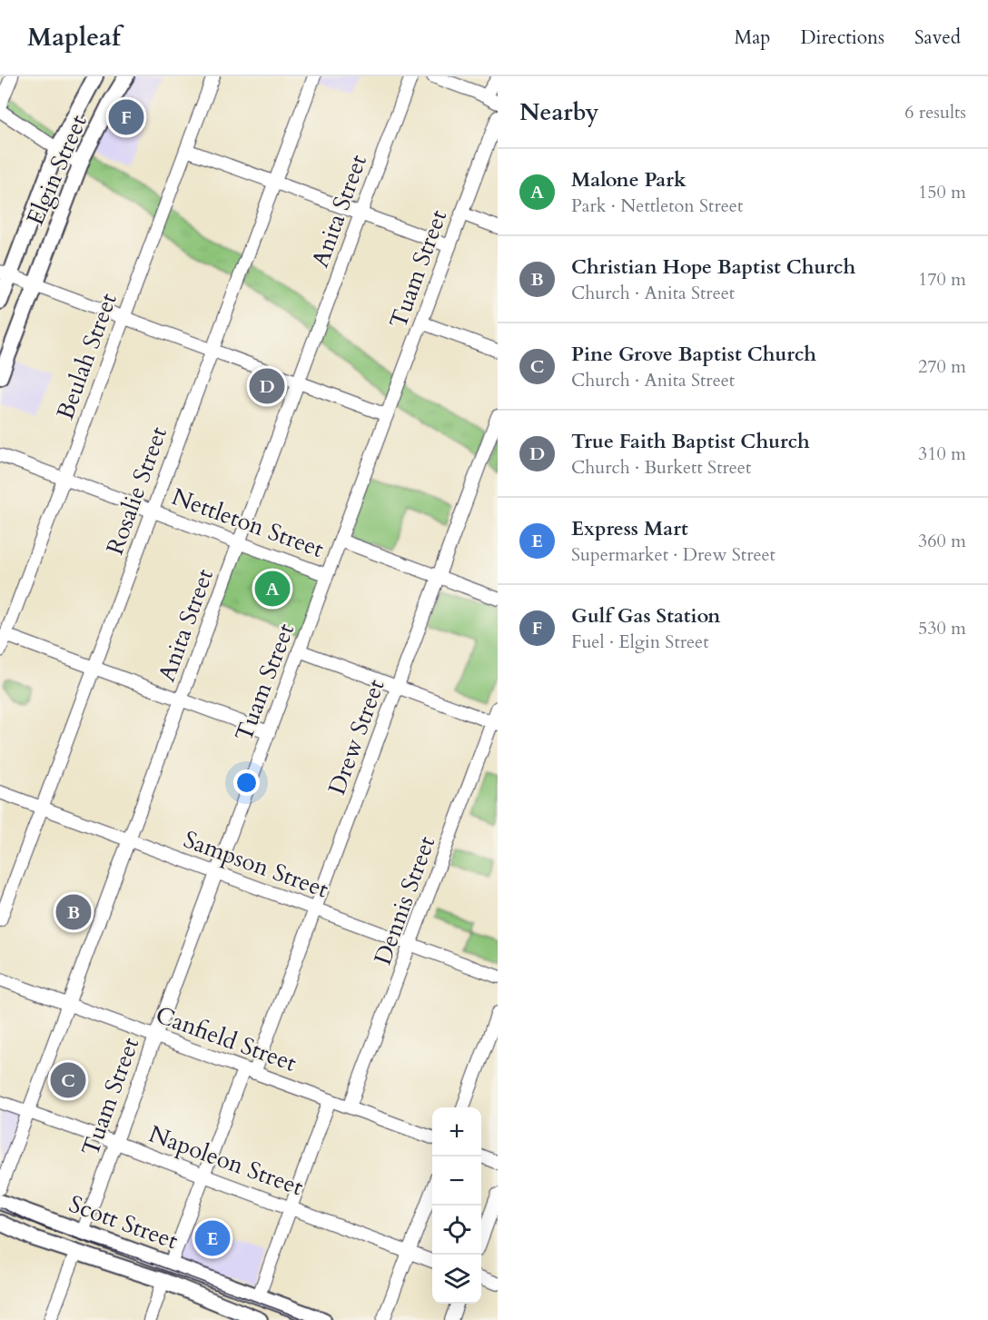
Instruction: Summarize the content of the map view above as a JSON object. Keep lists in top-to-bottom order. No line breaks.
{"streets":{"main road":["Elgin Street","Scott Street"],"street":["Anita Street","Tuam Street","Beulah Street","Rosalie Street","Nettleton Street","Drew Street","Sampson Street","Dennis Street","Canfield Street","Napoleon Street"]},"crossings":[["Anita Street","Nettleton Street"],["Anita Street","Sampson Street"],["Anita Street","Canfield Street"],["Anita Street","Napoleon Street"],["Tuam Street","Nettleton Street"],["Tuam Street","Sampson Street"],["Tuam Street","Canfield Street"],["Tuam Street","Napoleon Street"],["Tuam Street","Scott Street"],["Beulah Street","Nettleton Street"],["Rosalie Street","Nettleton Street"],["Rosalie Street","Sampson Street"],["Nettleton Street","Drew Street"],["Drew Street","Sampson Street"],["Drew Street","Canfield Street"],["Drew Street","Napoleon Street"],["Drew Street","Scott Street"],["Sampson Street","Dennis Street"],["Dennis Street","Canfield Street"]],"page":{"header":"Mapleaf","nav":["Map","Directions","Saved"],"heading":["Nearby","6 results"],"pins":["F","D","A","B","C","E"],"list":[{"mark":"A","name":"Malone Park","note":"Park · Nettleton Street","value":"150 m"},{"mark":"B","name":"Christian Hope Baptist Church","note":"Church · Anita Street","value":"170 m"},{"mark":"C","name":"Pine Grove Baptist Church","note":"Church · Anita Street","value":"270 m"},{"mark":"D","name":"True Faith Baptist Church","note":"Church · Burkett Street","value":"310 m"},{"mark":"E","name":"Express Mart","note":"Supermarket · Drew Street","value":"360 m"},{"mark":"F","name":"Gulf Gas Station","note":"Fuel · Elgin Street","value":"530 m"}],"map_buttons":["+","−"]}}
